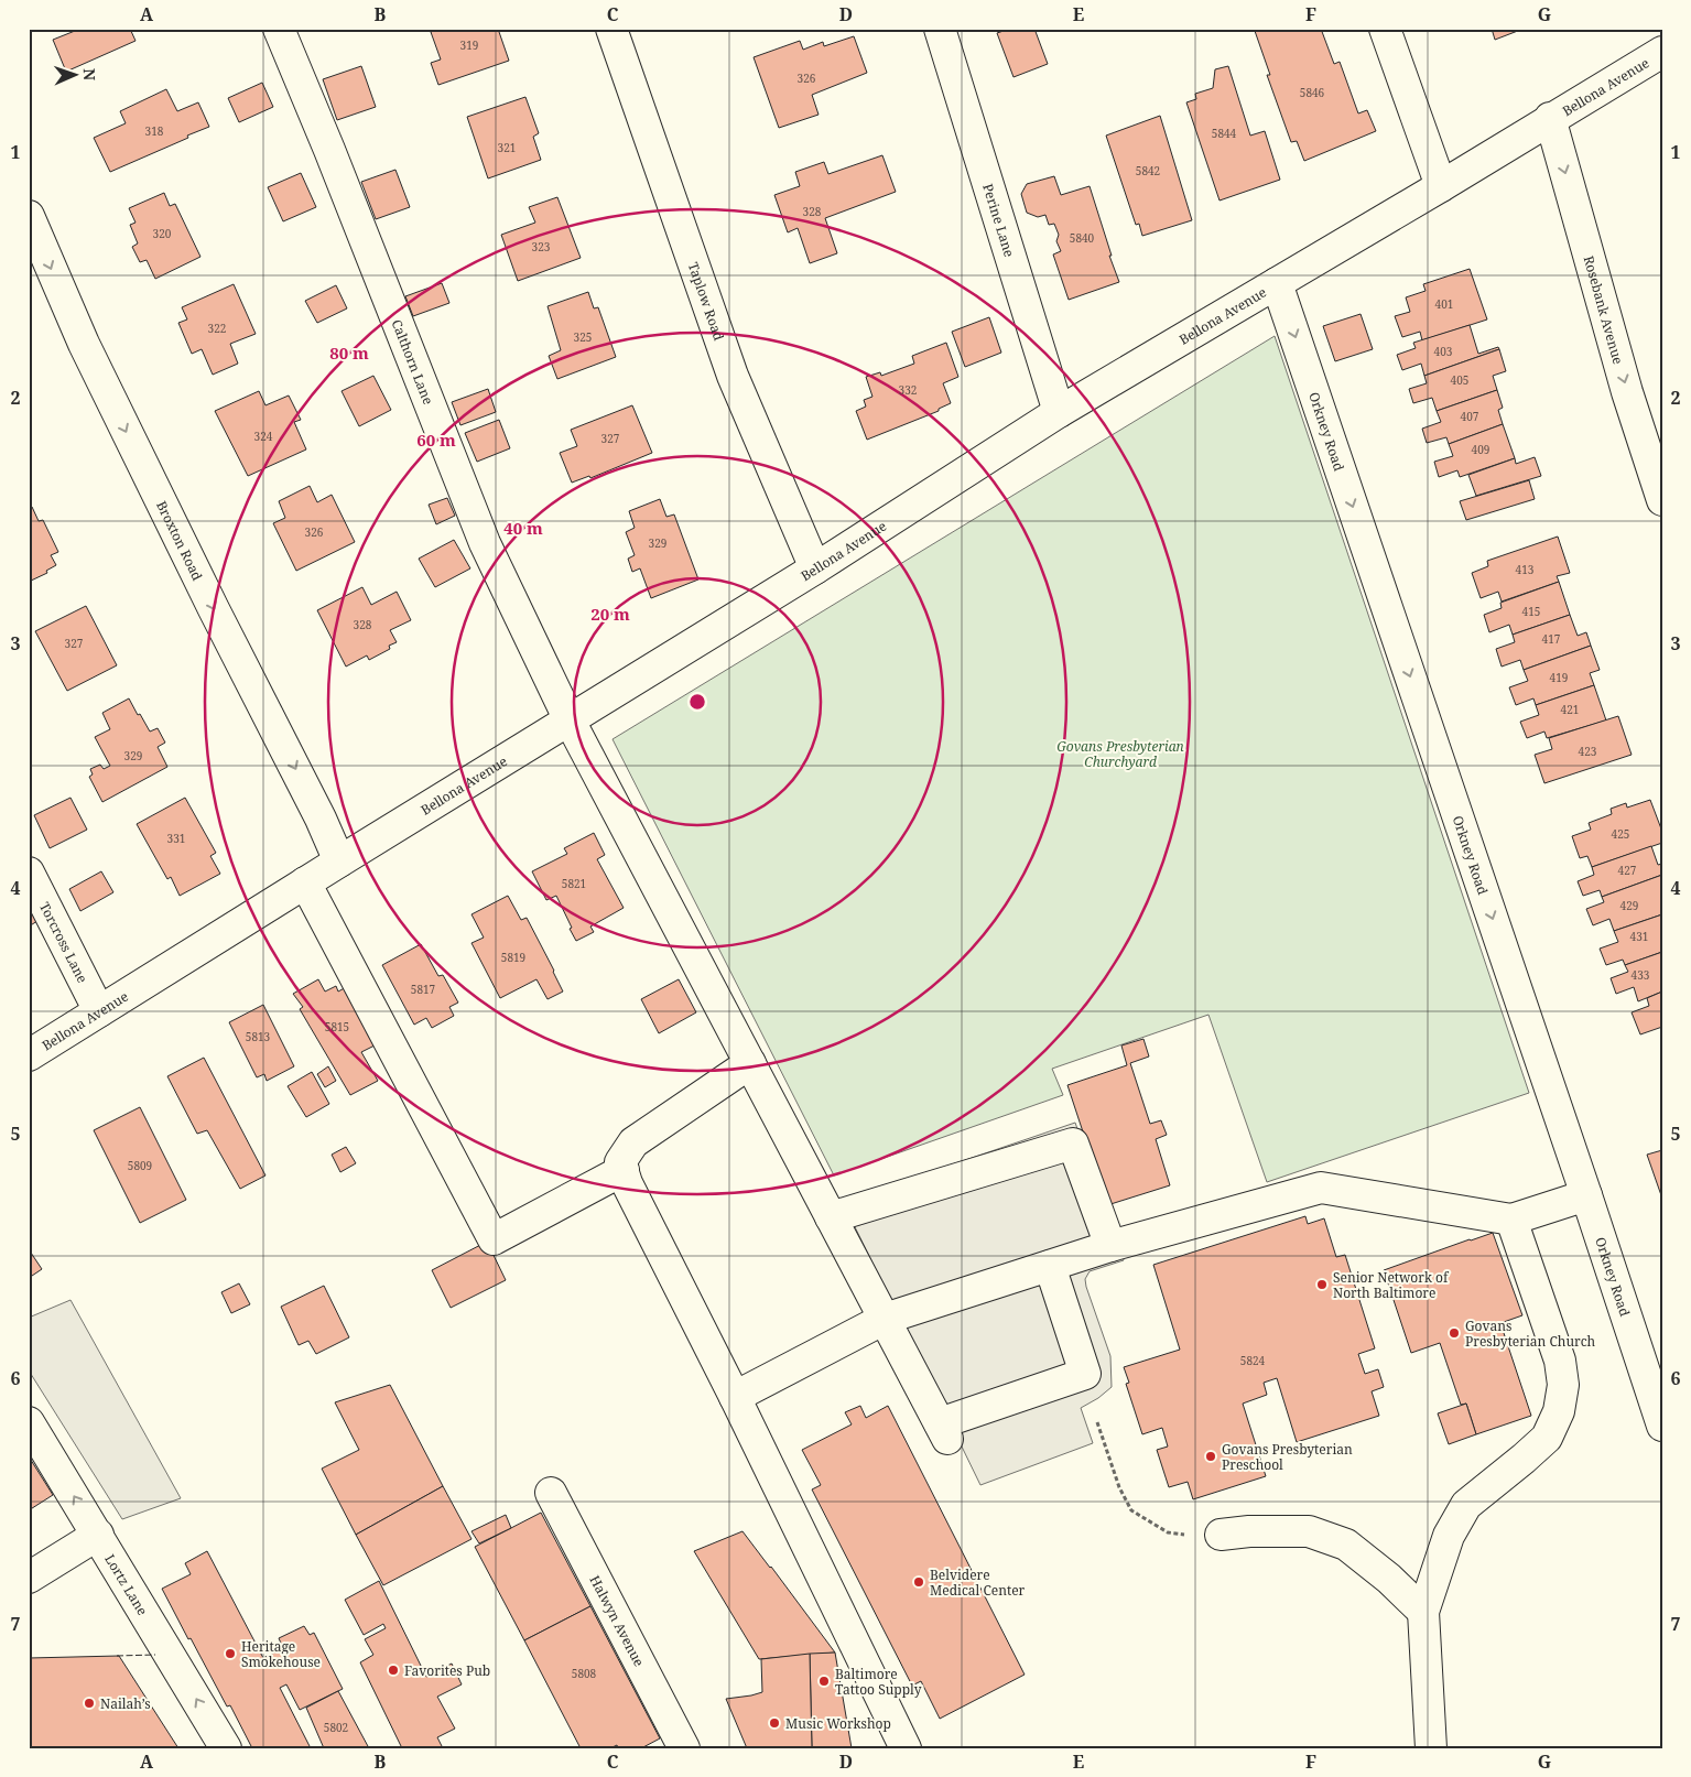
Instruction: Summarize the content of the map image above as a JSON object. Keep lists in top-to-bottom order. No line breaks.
{"streets":{"street":["Bellona Avenue","Perine Lane","Taplow Road","Rosebank Avenue","Calthorn Lane","Orkney Road","Broxton Road","Torcross Lane","Lortz Lane","Halwyn Avenue"]},"crossings":[["Bellona Avenue","Perine Lane"],["Bellona Avenue","Taplow Road"],["Bellona Avenue","Rosebank Avenue"],["Bellona Avenue","Calthorn Lane"],["Bellona Avenue","Orkney Road"],["Bellona Avenue","Broxton Road"],["Bellona Avenue","Torcross Lane"]],"one_way":["Rosebank Avenue","Orkney Road","Broxton Road","Lortz Lane"],"parks":["Govans Presbyterian Churchyard"],"places":["Senior Network of North Baltimore","Govans Presbyterian Church","Govans Presbyterian Preschool","Belvidere Medical Center","Heritage Smokehouse","Favorites Pub","Baltimore Tattoo Supply","Nailah’s","Music Workshop"],"house_numbers":["319","326","5846","318","5844","321","5842","328","320","5840","323","401","322","325","403","405","332","407","324","327","409","326","329","413","415","328","417","327","419","421","423","329","425","331","427","5821","429","431","5819","433","5817","5815","5813","5809","5824","5808","5802"],"north":"right","grid":{"columns":["A","B","C","D","E","F","G"],"rows":["1","2","3","4","5","6","7"]},"rings":["80 m","60 m","40 m","20 m"]}
